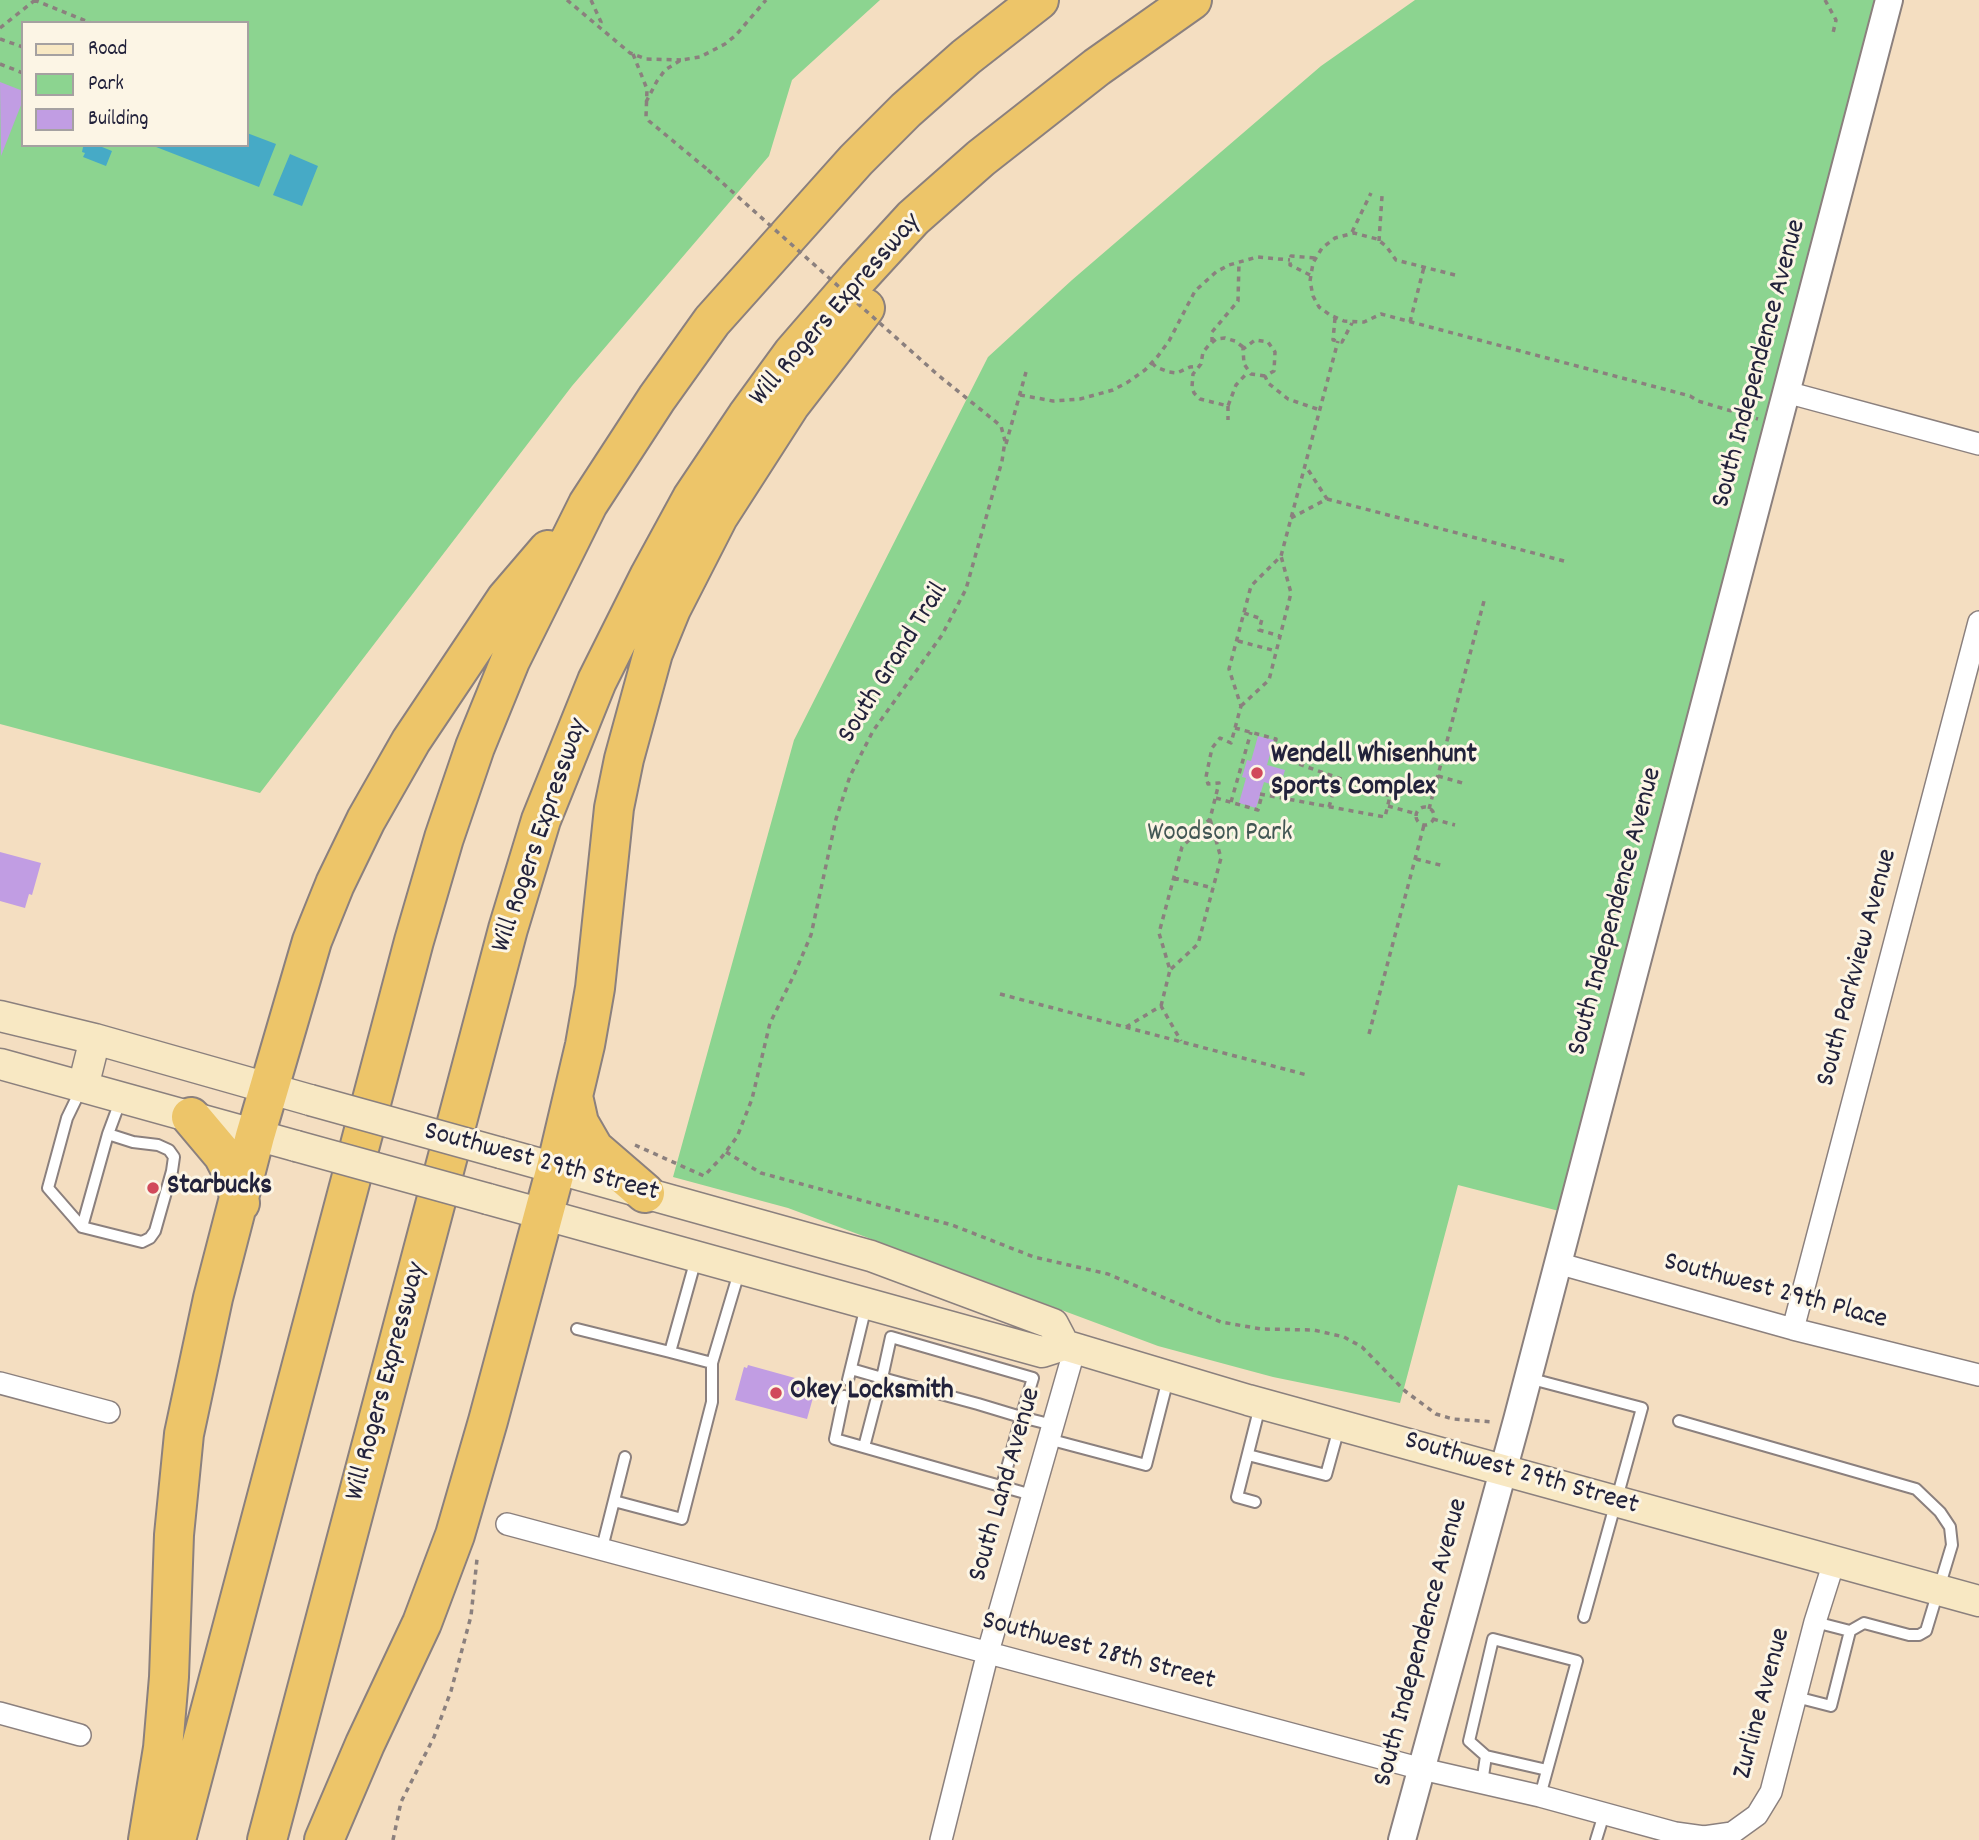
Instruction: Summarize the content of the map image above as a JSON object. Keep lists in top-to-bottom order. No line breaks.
{"streets":{"highway":["Will Rogers Expressway"],"main road":["Southwest 29th Street"],"street":["South Independence Avenue","South Parkview Avenue","Southwest 29th Place","South Land Avenue","Southwest 28th Street","Zurline Avenue"],"path":["South Grand Trail"]},"crossings":[["South Independence Avenue","Southwest 29th Street"],["South Independence Avenue","Southwest 29th Place"],["South Independence Avenue","Southwest 28th Street"],["South Parkview Avenue","Southwest 29th Place"],["Southwest 29th Street","South Land Avenue"],["Southwest 29th Street","Zurline Avenue"],["South Land Avenue","Southwest 28th Street"],["Southwest 28th Street","Zurline Avenue"]],"parks":["Woodson Park"],"places":["Wendell Whisenhunt Sports Complex","Starbucks","Okey Locksmith"],"legend":["Road","Park","Building"]}
